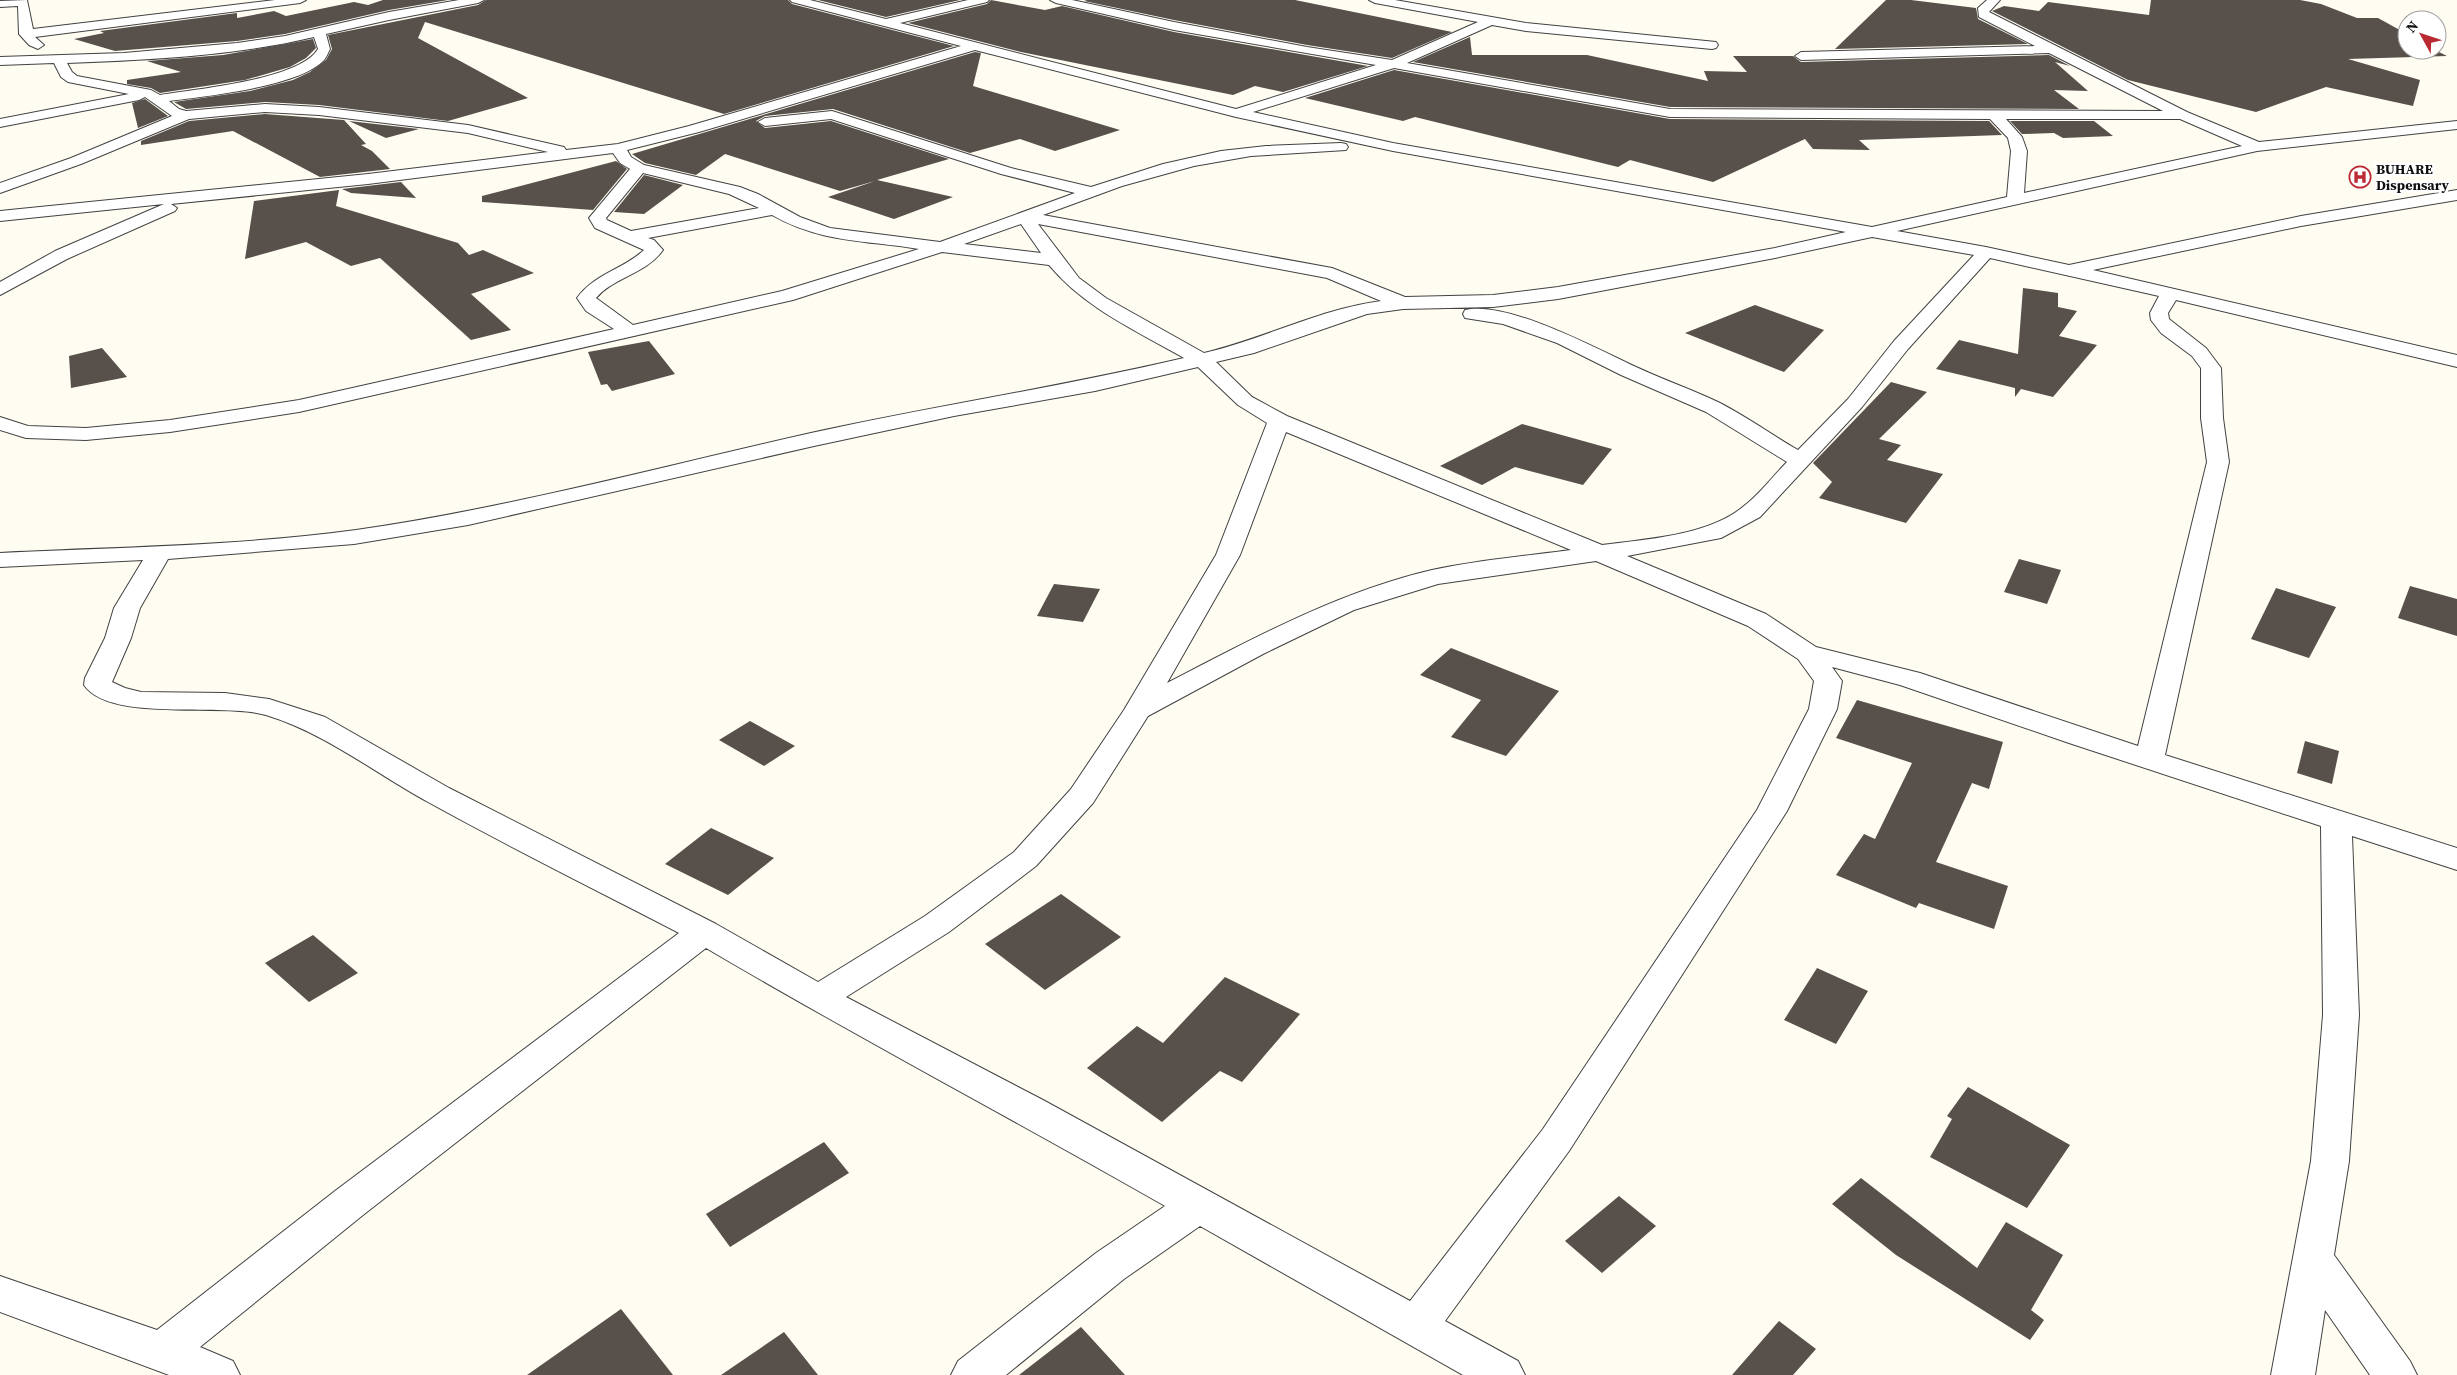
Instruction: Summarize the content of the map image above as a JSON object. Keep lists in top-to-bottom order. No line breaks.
{"places":{"hospital":["BUHARE Dispensary"]},"north":"top left"}
